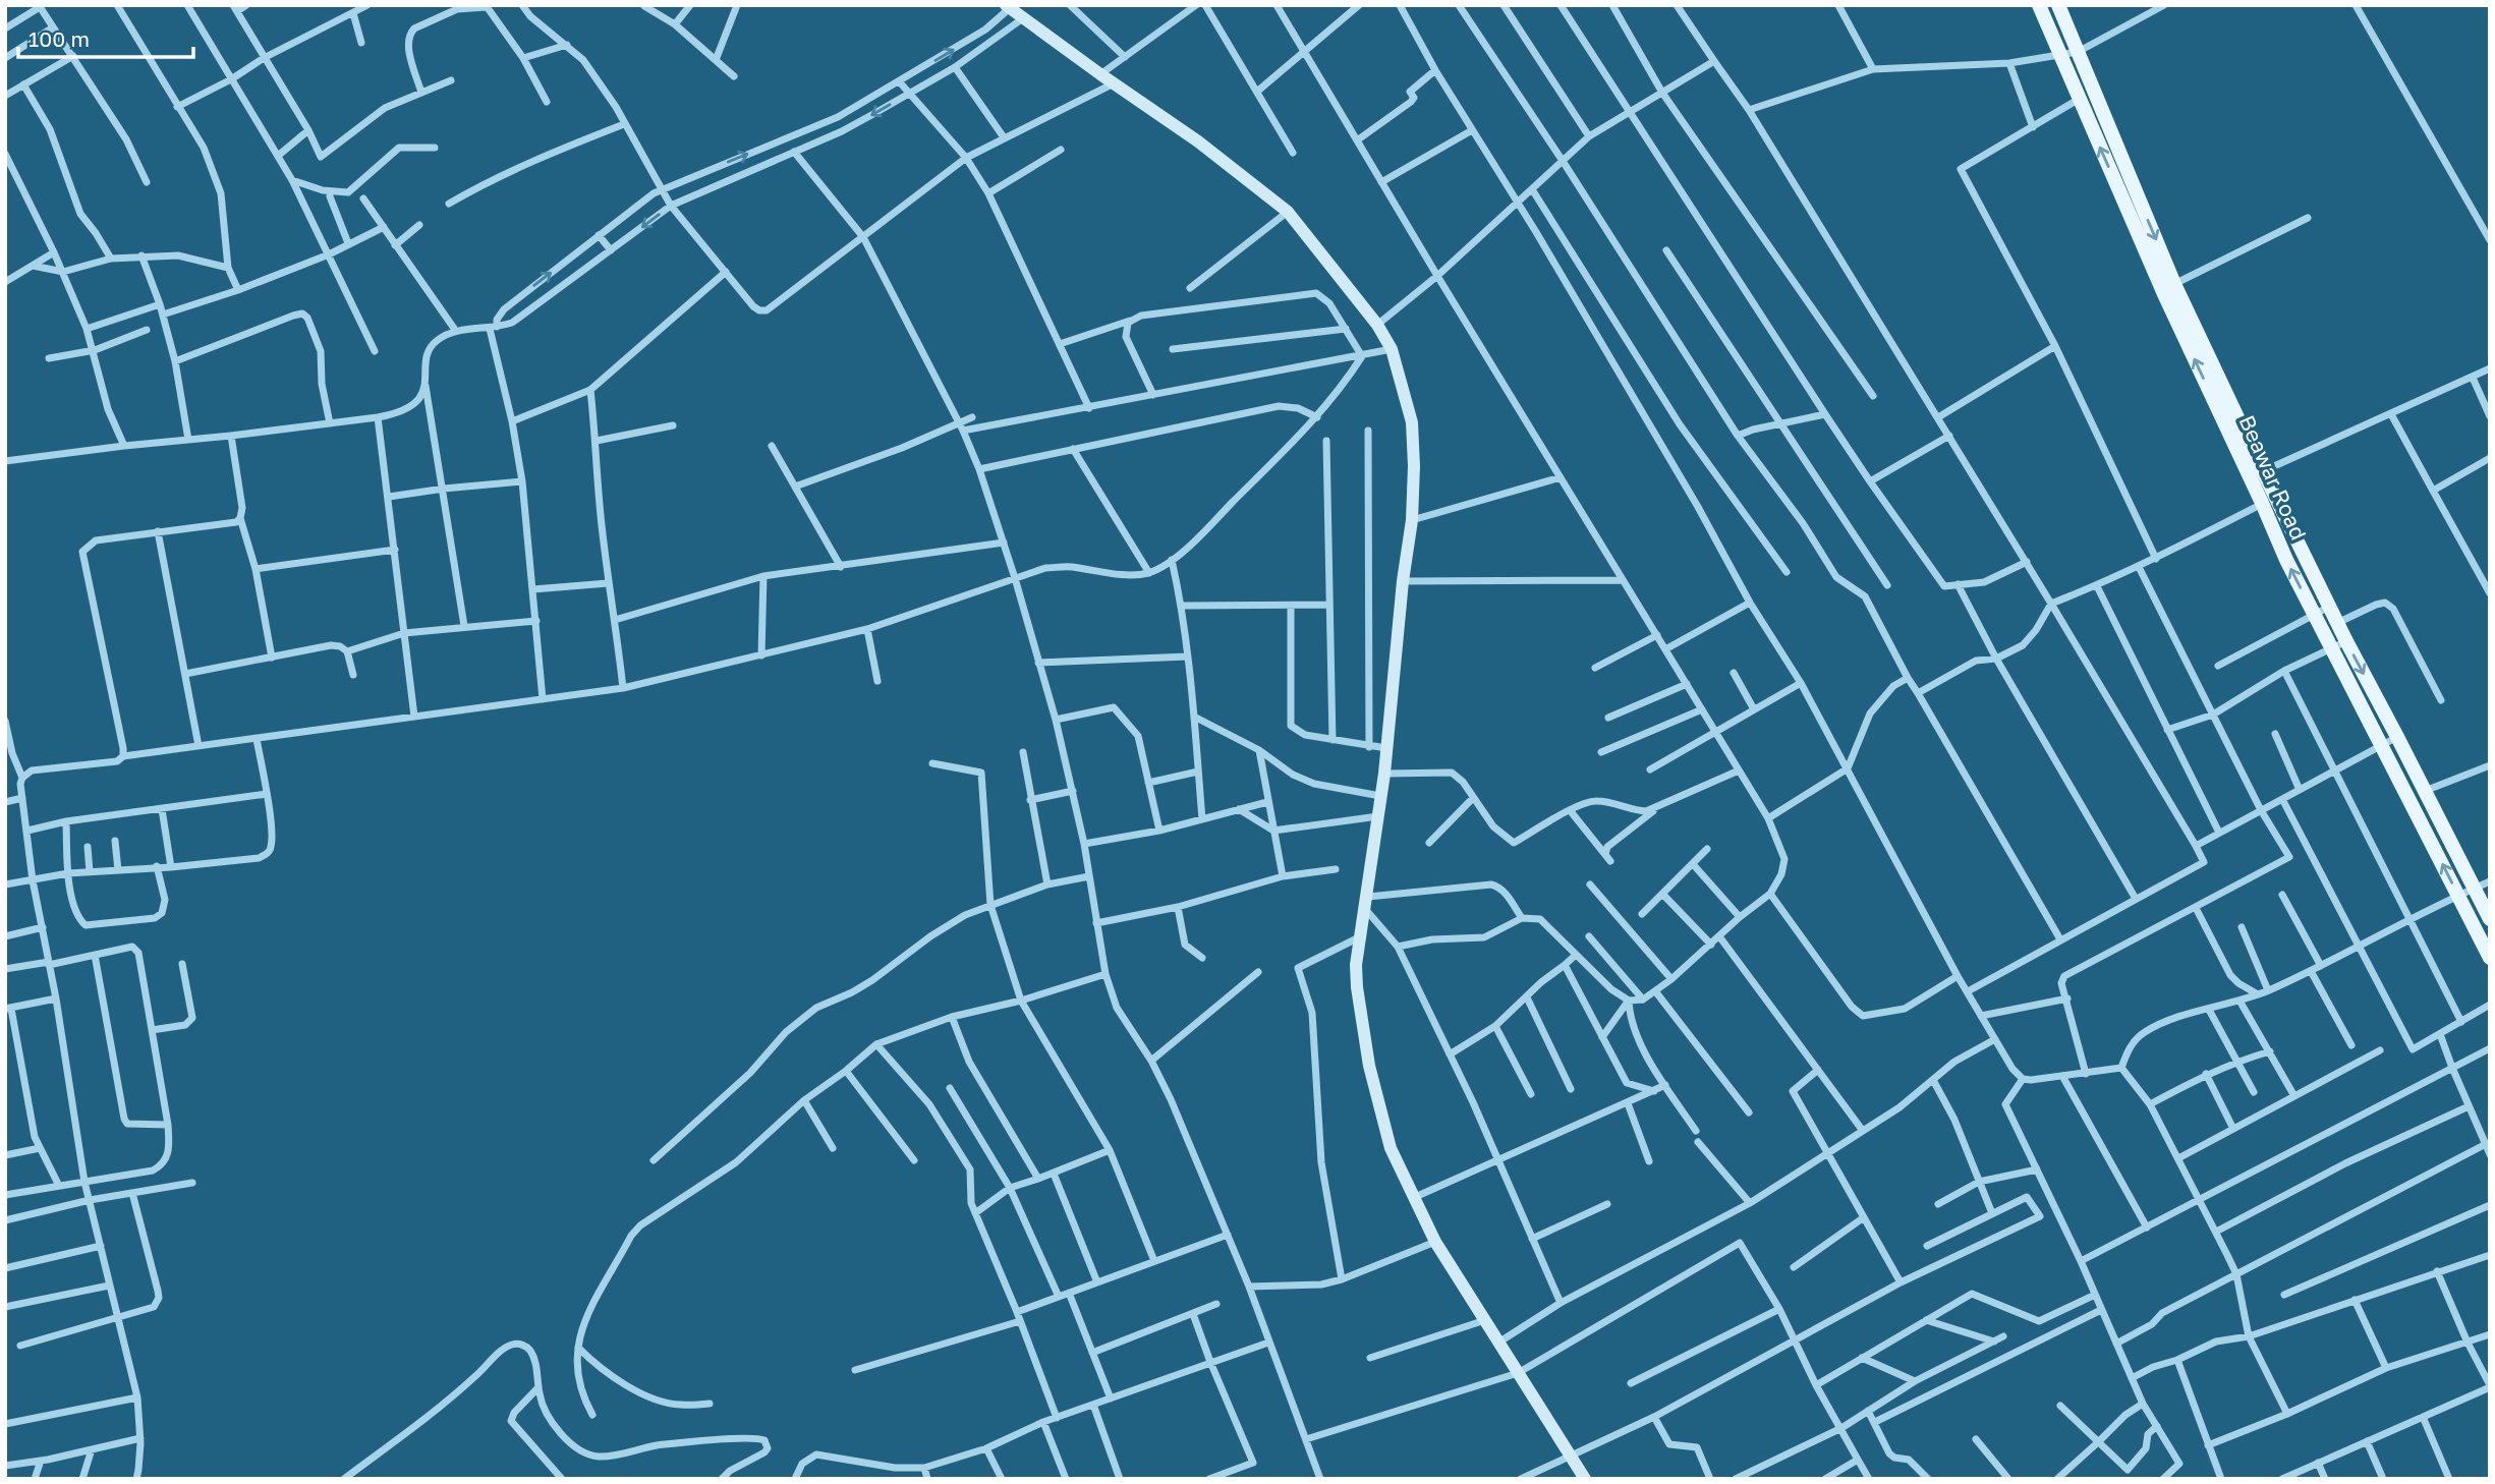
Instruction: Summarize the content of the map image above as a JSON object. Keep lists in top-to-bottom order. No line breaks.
{"streets":{"main road":["Beawar Road"]},"scale_bar":"100 m"}
